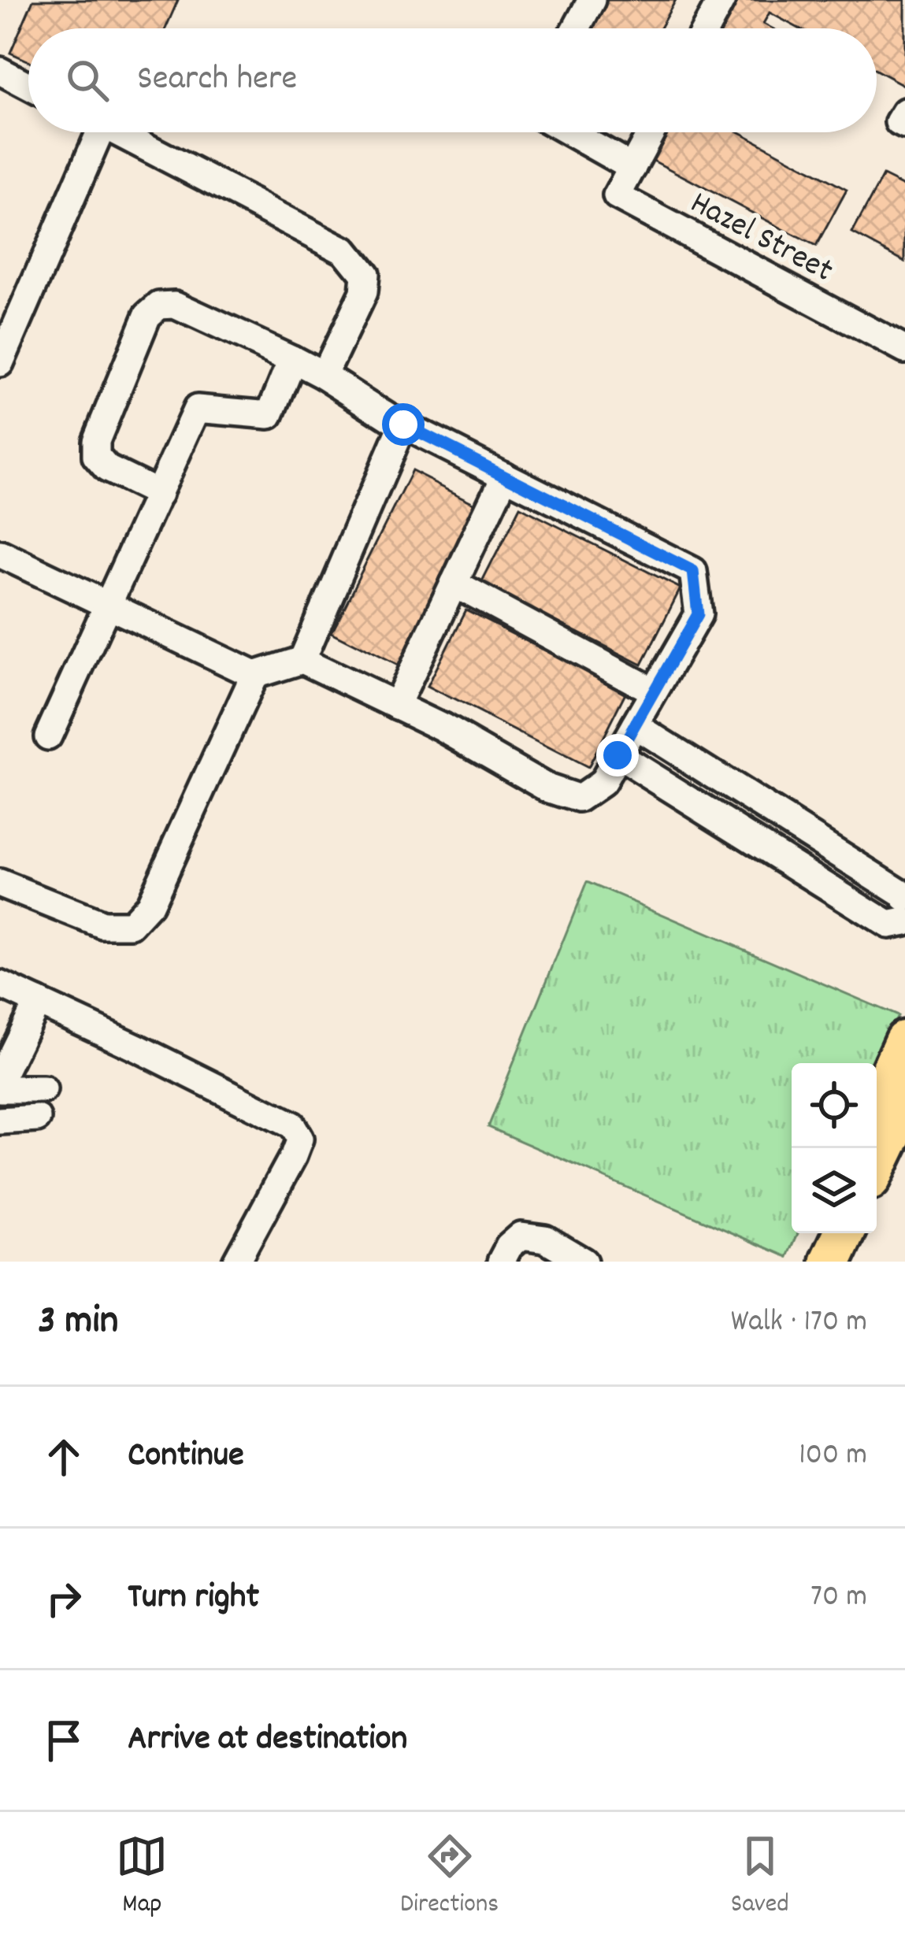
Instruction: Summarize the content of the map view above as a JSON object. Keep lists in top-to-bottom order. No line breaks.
{"streets":{"street":["Hazel Street"]},"page":{"search":"Search here","heading":["3 min","Walk · 170 m"],"list":[["Continue","100 m"],["Turn right","70 m"],"Arrive at destination"],"nav":["Map","Directions","Saved"]}}
